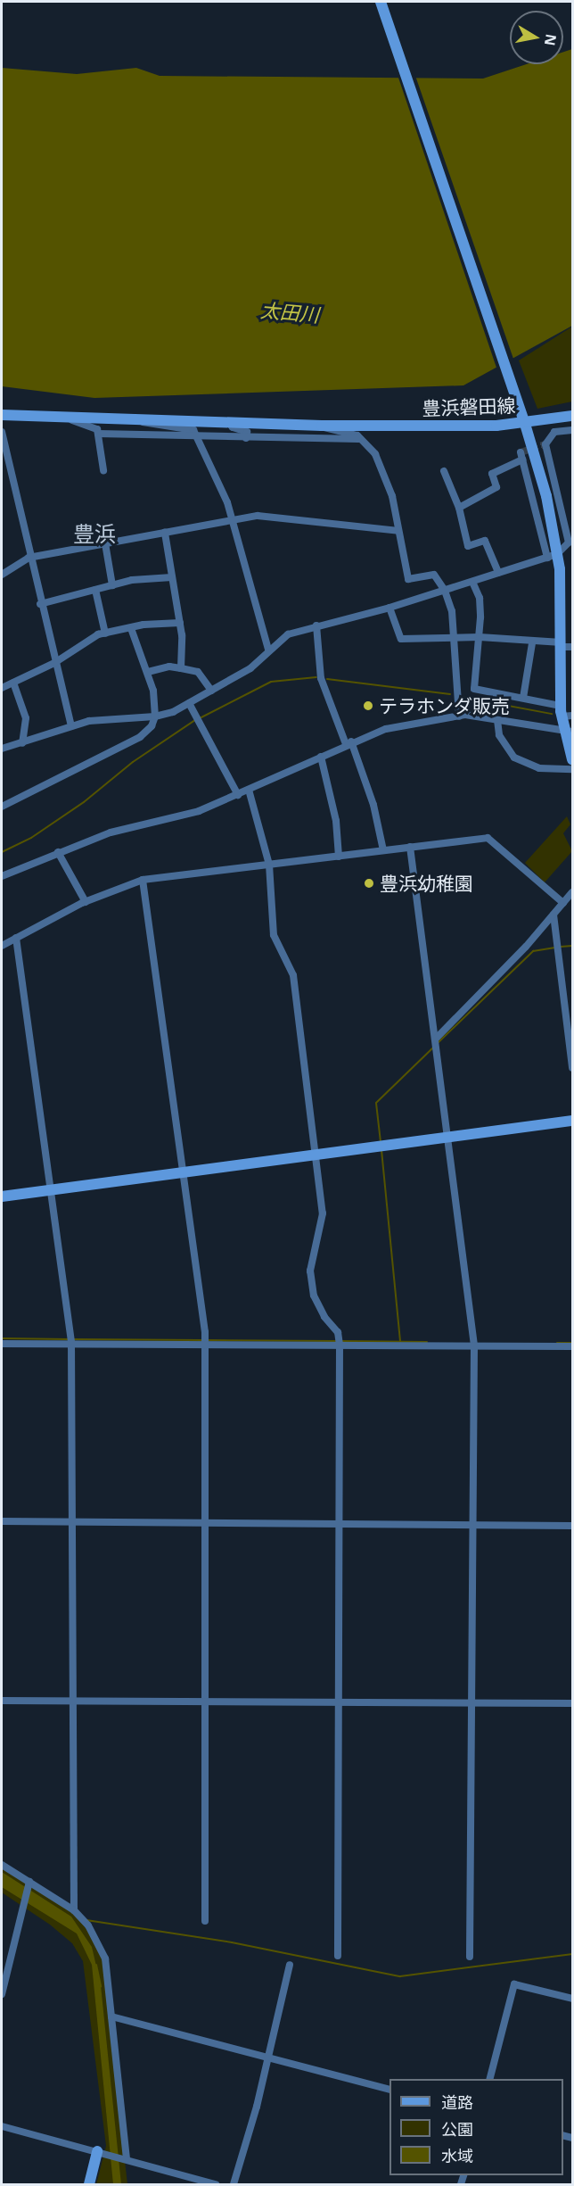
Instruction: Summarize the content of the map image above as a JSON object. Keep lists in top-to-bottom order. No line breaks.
{"streets":{"main road":["豊浜磐田線"]},"districts":["豊浜"],"water":["太田川"],"places":["テラホンダ販売","豊浜幼稚園"],"legend":["道路","公園","水域"],"north":"right"}
